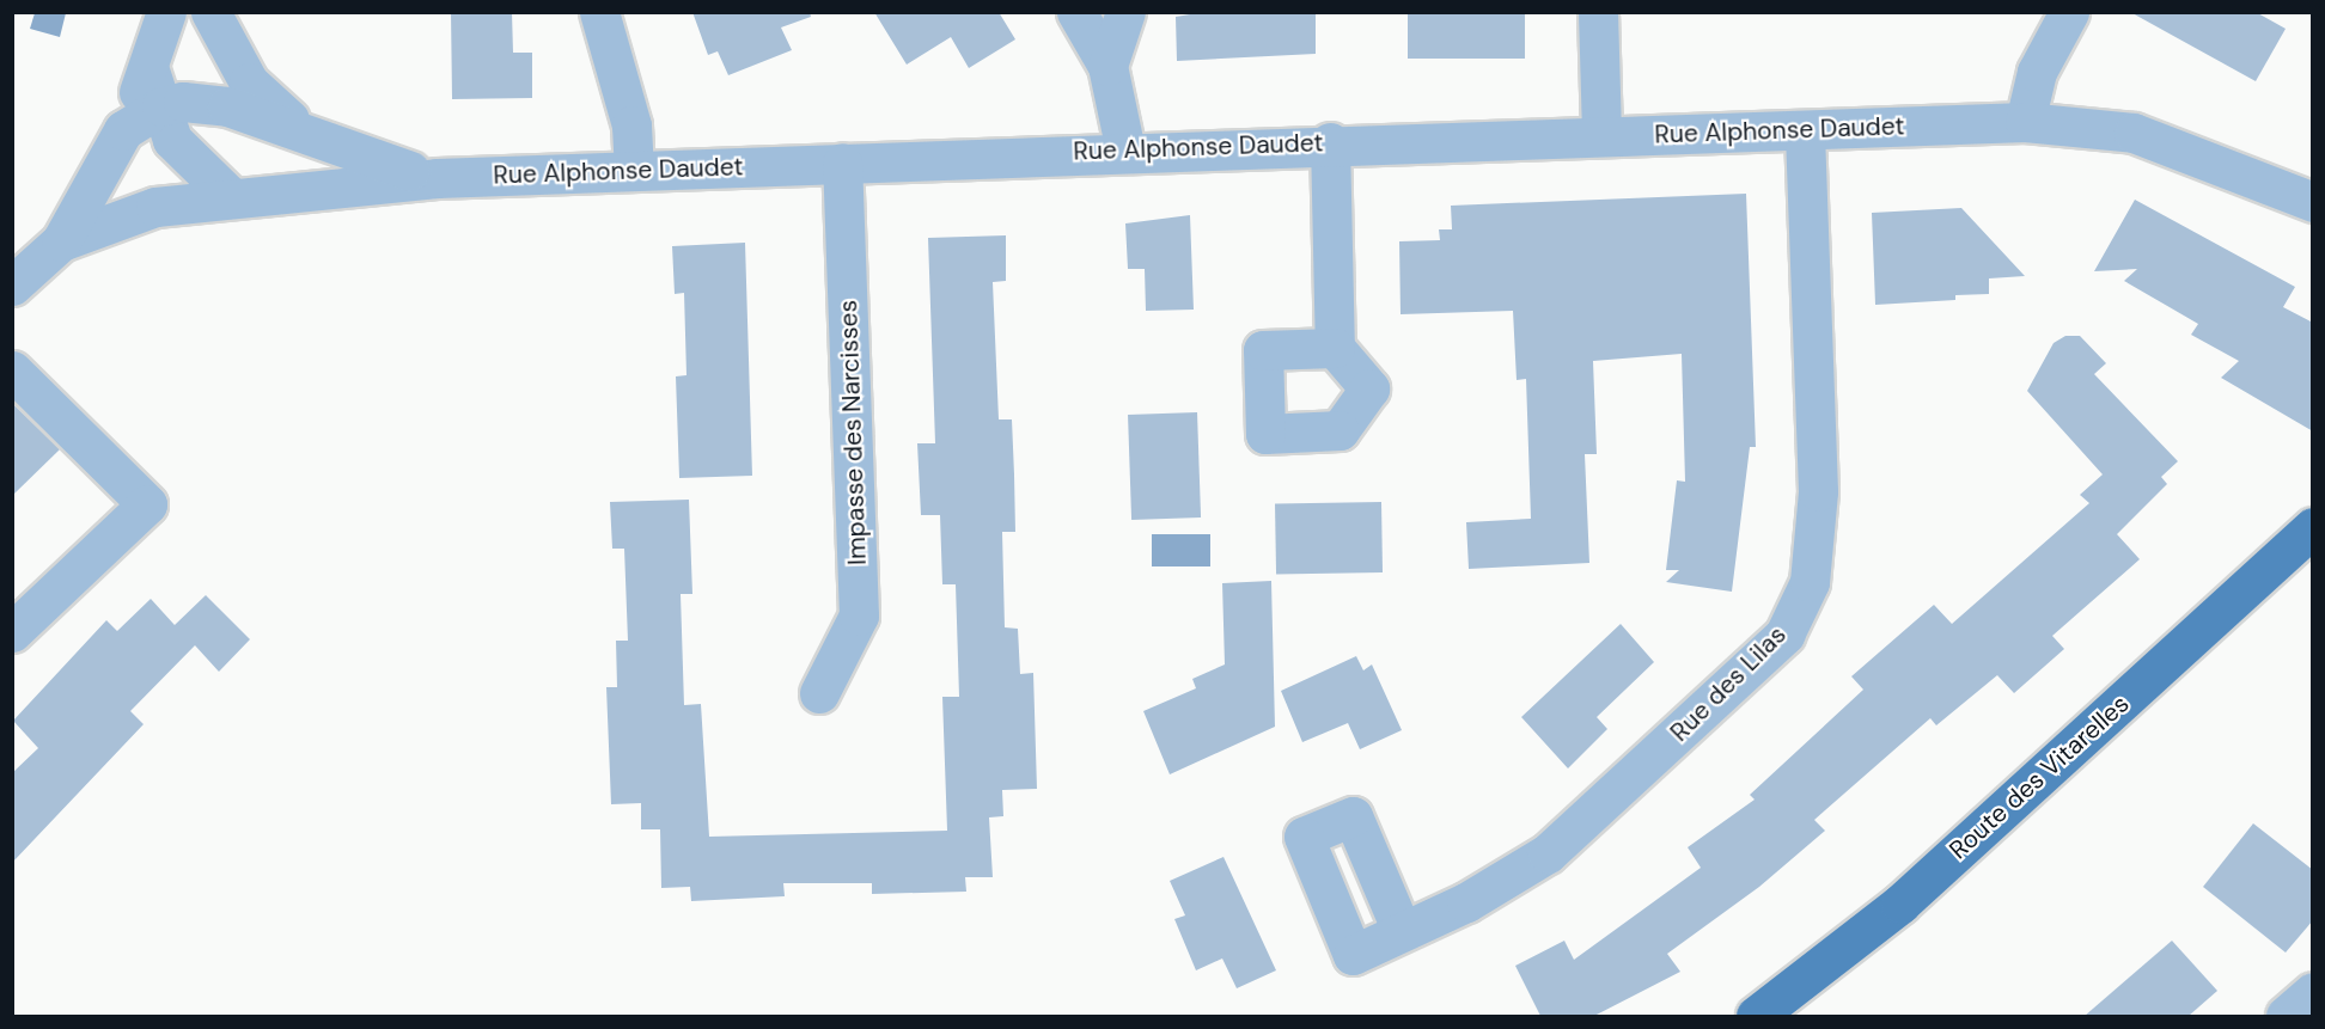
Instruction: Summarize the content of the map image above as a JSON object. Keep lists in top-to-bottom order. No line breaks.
{"streets":{"main road":["Route des Vitarelles"],"street":["Rue Alphonse Daudet","Impasse des Narcisses","Rue des Lilas"]},"crossings":[["Rue Alphonse Daudet","Impasse des Narcisses"],["Rue Alphonse Daudet","Rue des Lilas"]]}
